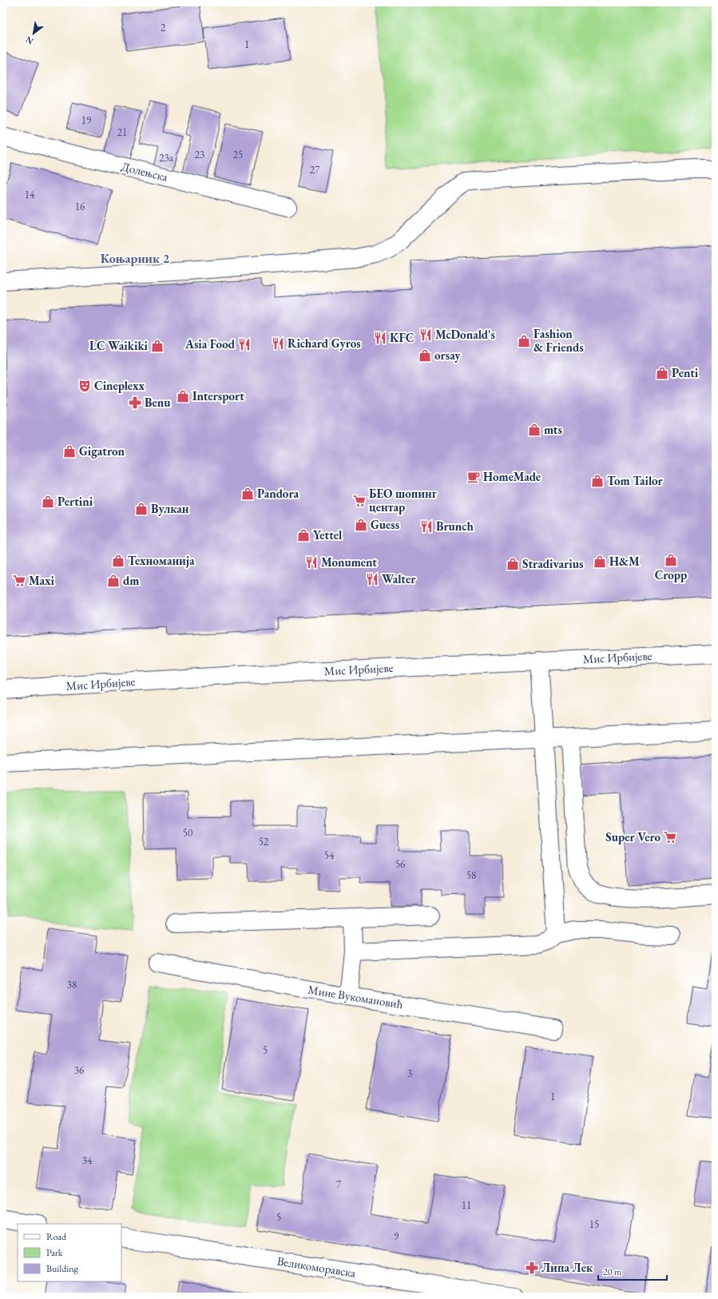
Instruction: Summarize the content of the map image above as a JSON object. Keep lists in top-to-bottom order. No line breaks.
{"streets":{"street":["Долењска","Мис Ирбијеве","Мине Вукомановић","Великоморавска"]},"districts":["Коњарник 2"],"places":{"restaurant":["McDonald's","KFC","Richard Gyros","Asia Food","Brunch","Monument","Walter"],"shop":["Fashion & Friends","LC Waikiki","orsay","Penti","Intersport","mts","Gigatron","Tom Tailor","Pandora","Pertini","Вулкан","Guess","Yettel","Cropp","Техноманија","H&M","Stradivarius","dm"],"theatre":["Cineplexx"],"pharmacy":["Benu","Липа Лек"],"cafe":["HomeMade"],"supermarket":["БЕО шопинг центар","Maxi","Super Vero"]},"house_numbers":["2","1","19","21","23","25","23a","27","14","16","50","52","54","56","58","38","5","36","3","1","34","7","11","5","15","9"],"legend":["Road","Park","Building"],"scale_bar":"20 m","north":"bottom left"}
